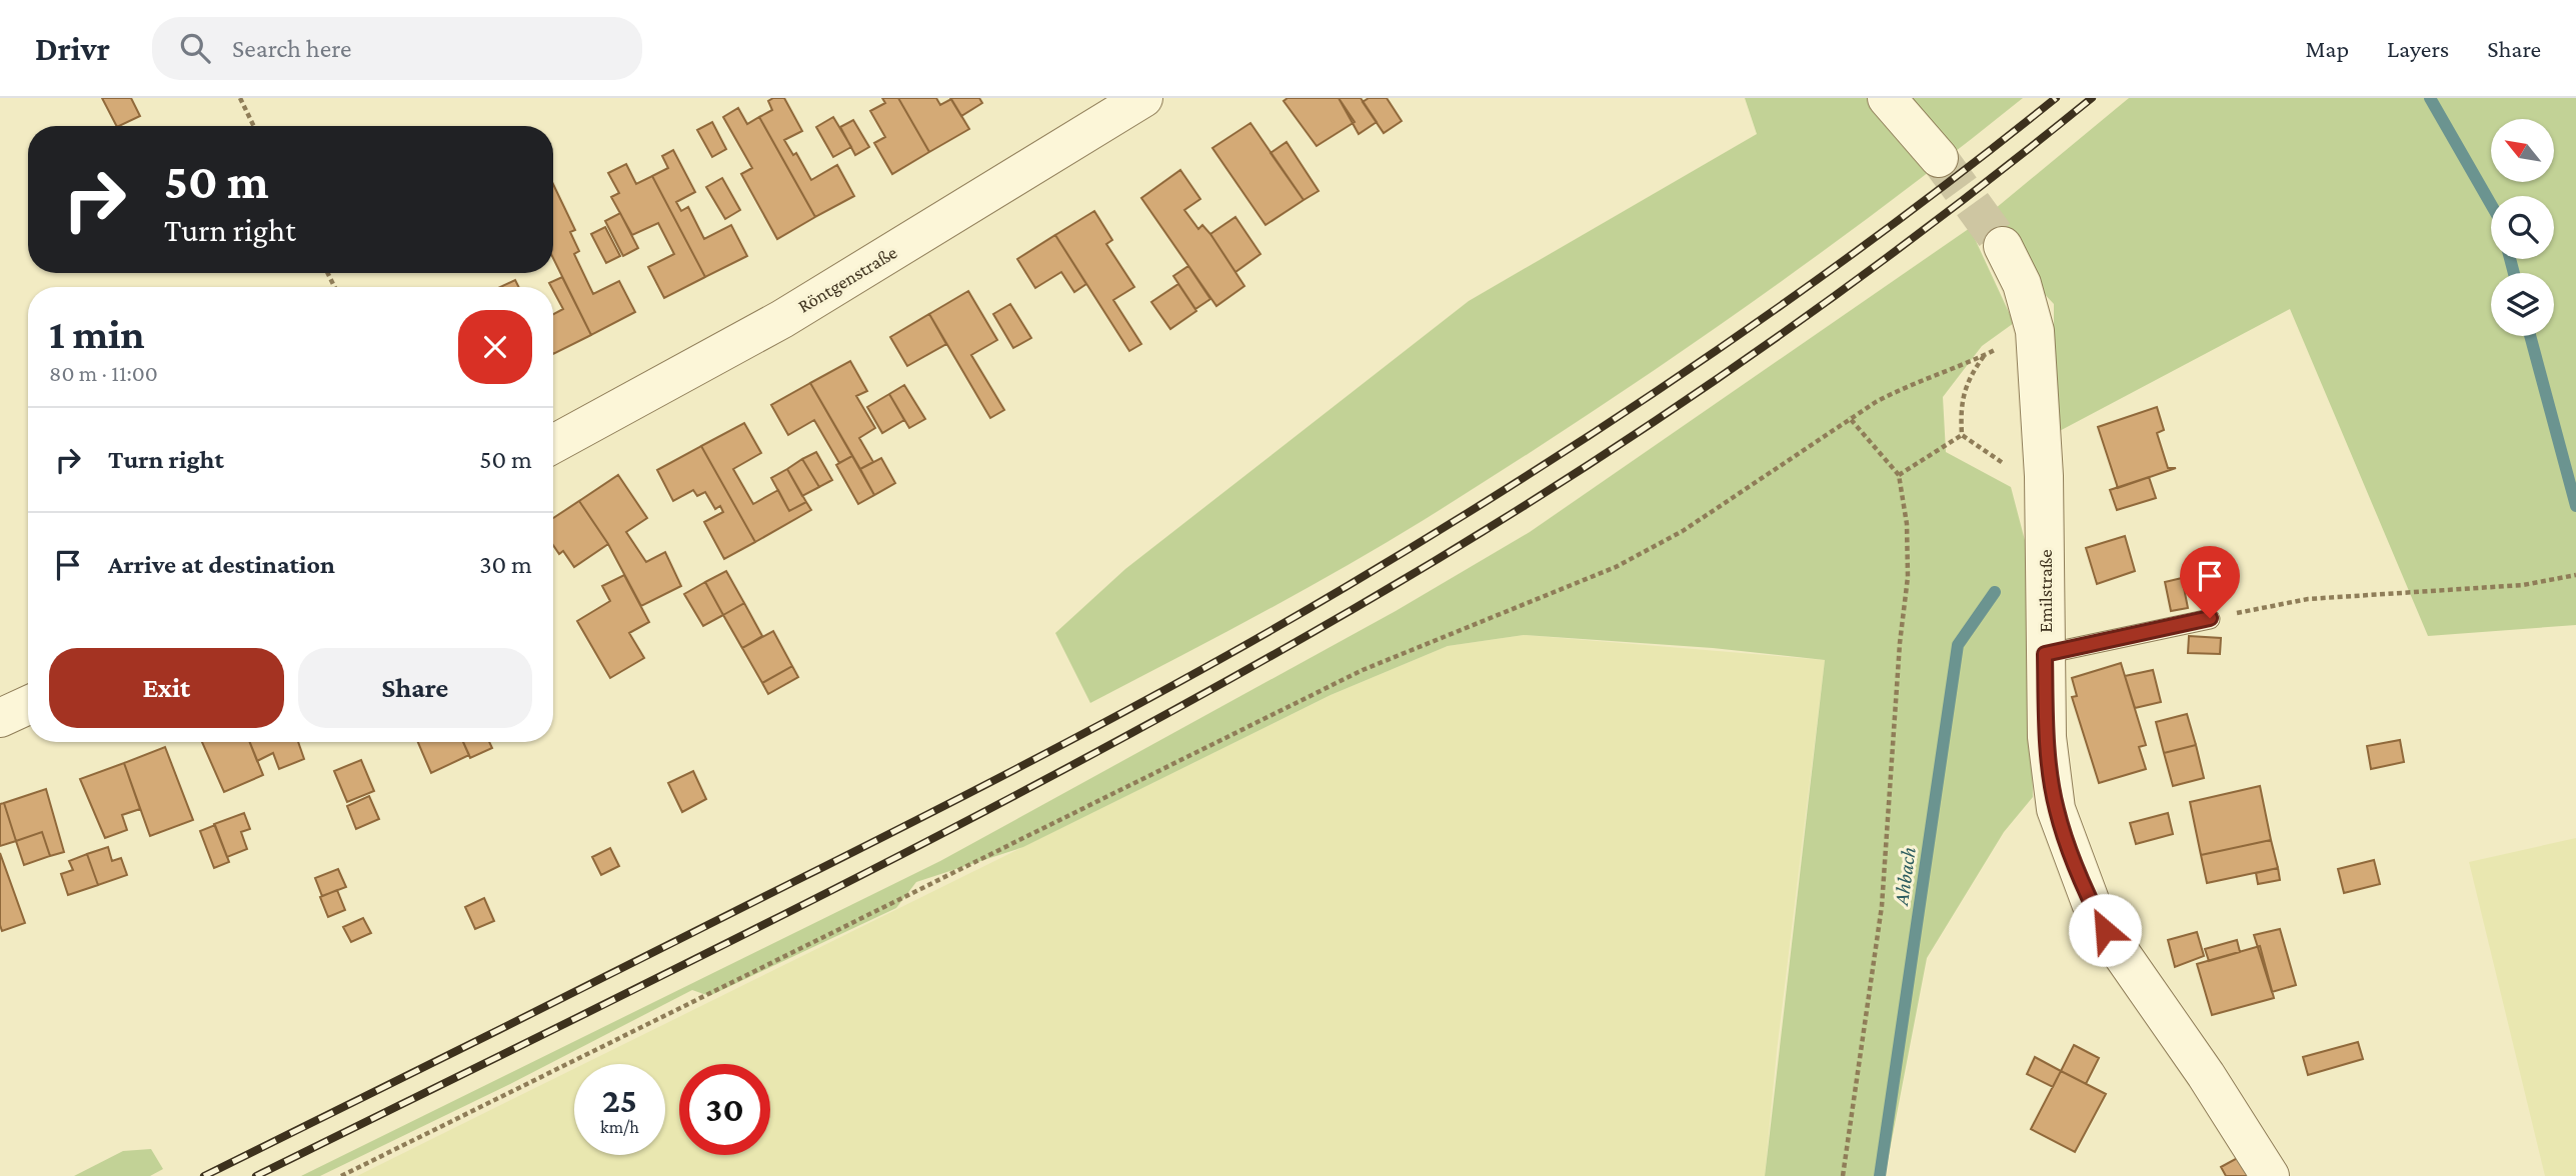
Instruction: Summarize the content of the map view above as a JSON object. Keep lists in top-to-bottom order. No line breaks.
{"streets":{"street":["Röntgenstraße","Emilstraße"]},"water":["Ahbach"],"north":"top left","page":{"header":"Drivr","search":"Search here","nav":["Map","Layers","Share"],"turn":["50 m","Turn right"],"heading":["1 min","80 m · 11:00"],"list":[{"name":"Turn right","value":"50 m"},{"name":"Arrive at destination","value":"30 m"}],"buttons":["Exit","Share"],"speed":"25 km/h","limit":"30"}}
